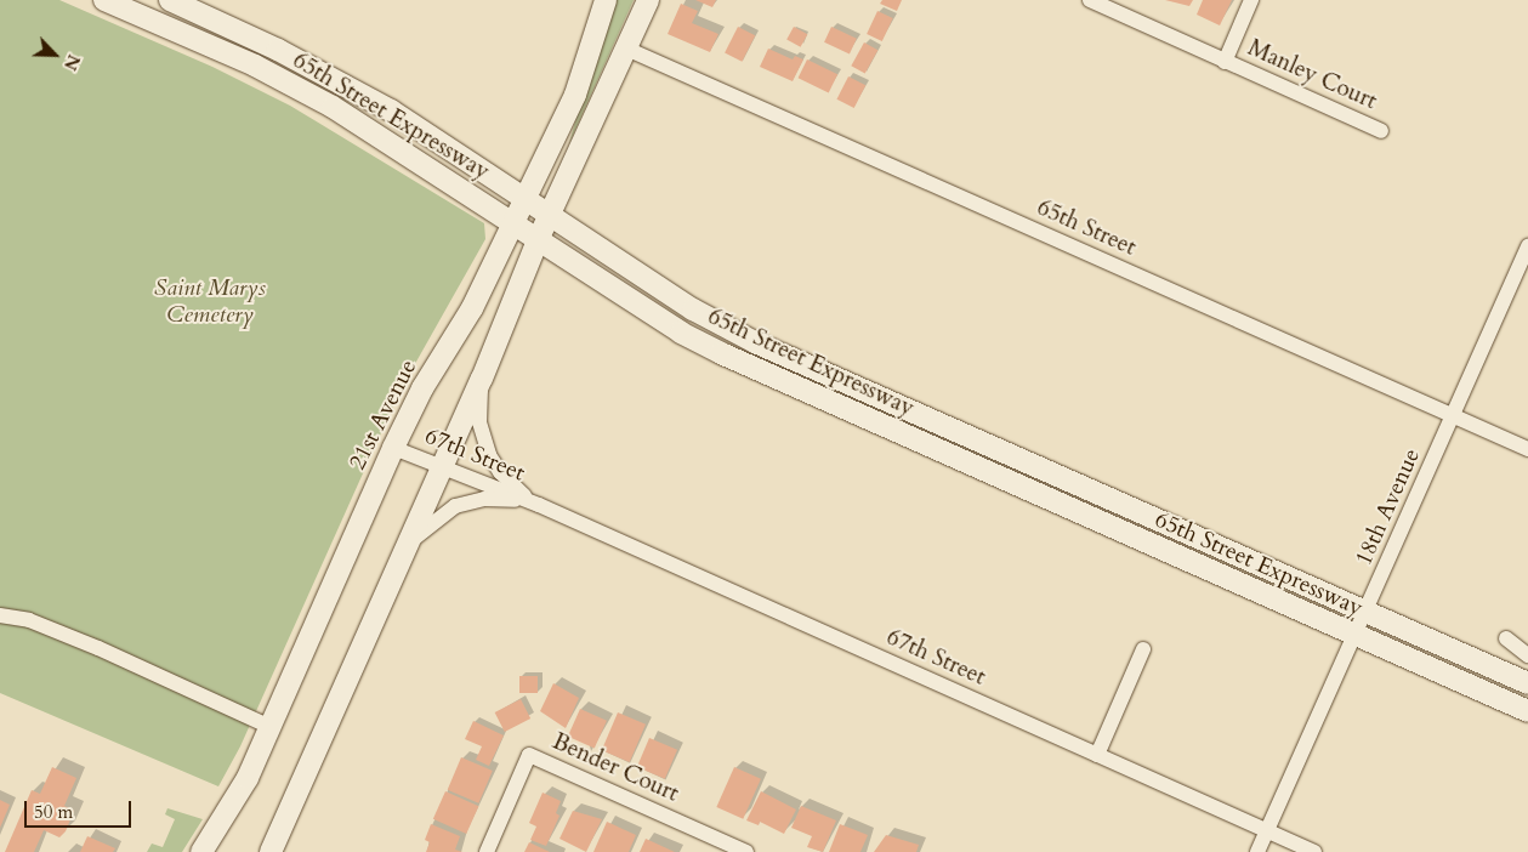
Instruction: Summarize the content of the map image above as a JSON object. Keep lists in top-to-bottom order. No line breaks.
{"streets":{"main road":["65th Street Expressway","21st Avenue"],"street":["Manley Court","65th Street","67th Street","18th Avenue","Bender Court"]},"crossings":[["65th Street Expressway","21st Avenue"],["65th Street Expressway","18th Avenue"],["65th Street","18th Avenue"],["21st Avenue","67th Street"],["67th Street","18th Avenue"]],"parks":["Saint Marys Cemetery"],"scale_bar":"50 m","north":"bottom right"}
